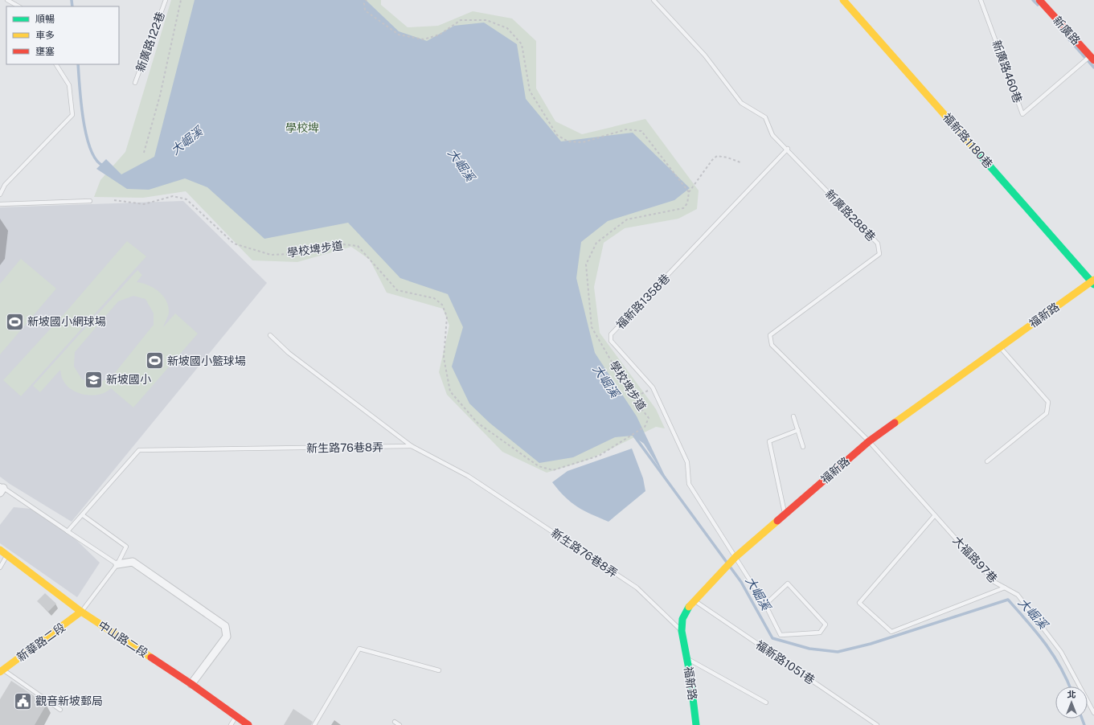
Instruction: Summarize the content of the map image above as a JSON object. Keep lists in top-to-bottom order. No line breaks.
{"streets":{"street":["新廣路","福新路1180巷","福新路","中山路二段","新華路二段"],"lane":["新廣路122巷","新廣路460巷","新廣路288巷","福新路1358巷","新生路76巷8弄","大福路97巷","福新路1051巷"],"path":["學校埤步道"]},"crossings":[["新廣路","新廣路460巷"],["福新路1180巷","福新路"],["新廣路288巷","福新路1358巷"],["新廣路288巷","福新路"],["新廣路288巷","大福路97巷"],["福新路1358巷","福新路"],["福新路","新生路76巷8弄"],["福新路","大福路97巷"],["福新路","福新路1051巷"],["中山路二段","新華路二段"]],"water":["大崛溪"],"parks":["學校埤"],"places":{"sports":["新坡國小網球場","新坡國小籃球場"],"school or university":["新坡國小"],"public building":["觀音新坡郵局"]},"legend":["順暢","車多","壅塞"],"north":"top"}
